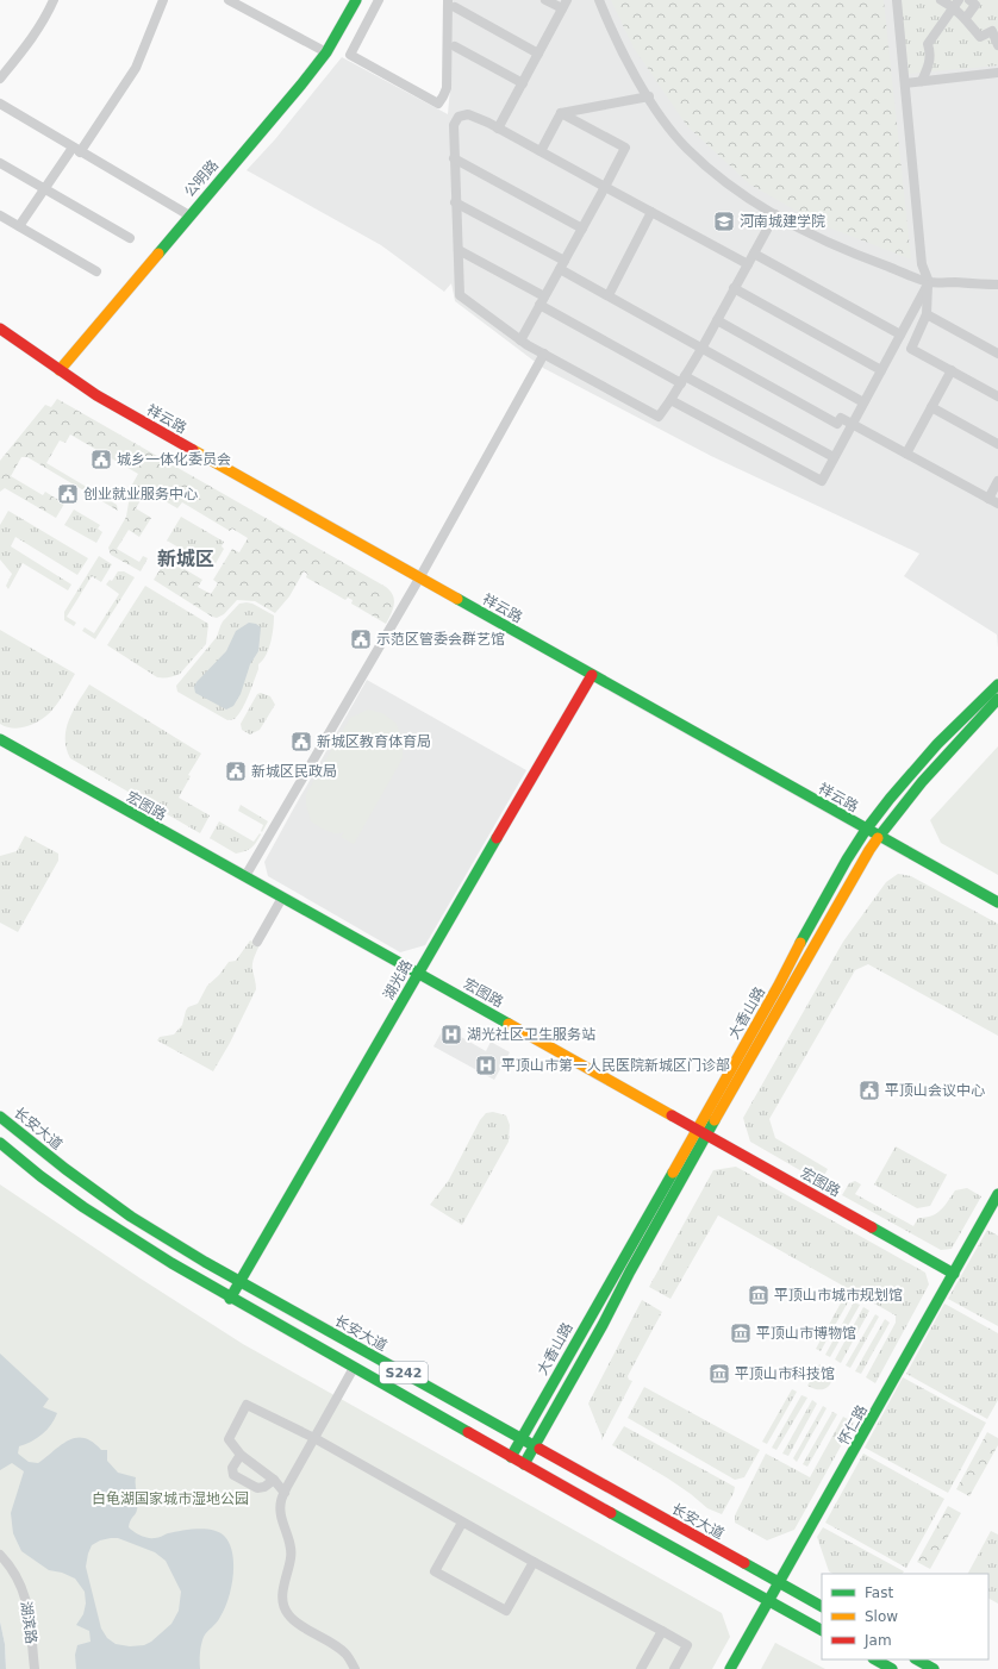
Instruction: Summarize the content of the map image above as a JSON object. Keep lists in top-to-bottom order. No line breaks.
{"streets":{"main road":["公明路","祥云路","宏图路","湖光路","大香山路","长安大道","S242","怀仁路"],"street":["湖滨路"]},"crossings":[["公明路","祥云路"],["祥云路","湖光路"],["祥云路","大香山路"],["宏图路","湖光路"],["宏图路","大香山路"],["宏图路","怀仁路"],["湖光路","长安大道"],["湖光路","S242"],["大香山路","长安大道"],["大香山路","S242"],["长安大道","怀仁路"],["S242","怀仁路"]],"districts":["新城区"],"parks":["白龟湖国家城市湿地公园"],"places":{"school or university":["河南城建学院"],"public building":["城乡一体化委员会","创业就业服务中心","示范区管委会群艺馆","新城区教育体育局","新城区民政局","平顶山会议中心"],"hospital":["湖光社区卫生服务站","平顶山市第一人民医院新城区门诊部"],"museum":["平顶山市城市规划馆","平顶山市博物馆","平顶山市科技馆"]},"legend":["Fast","Slow","Jam"]}
